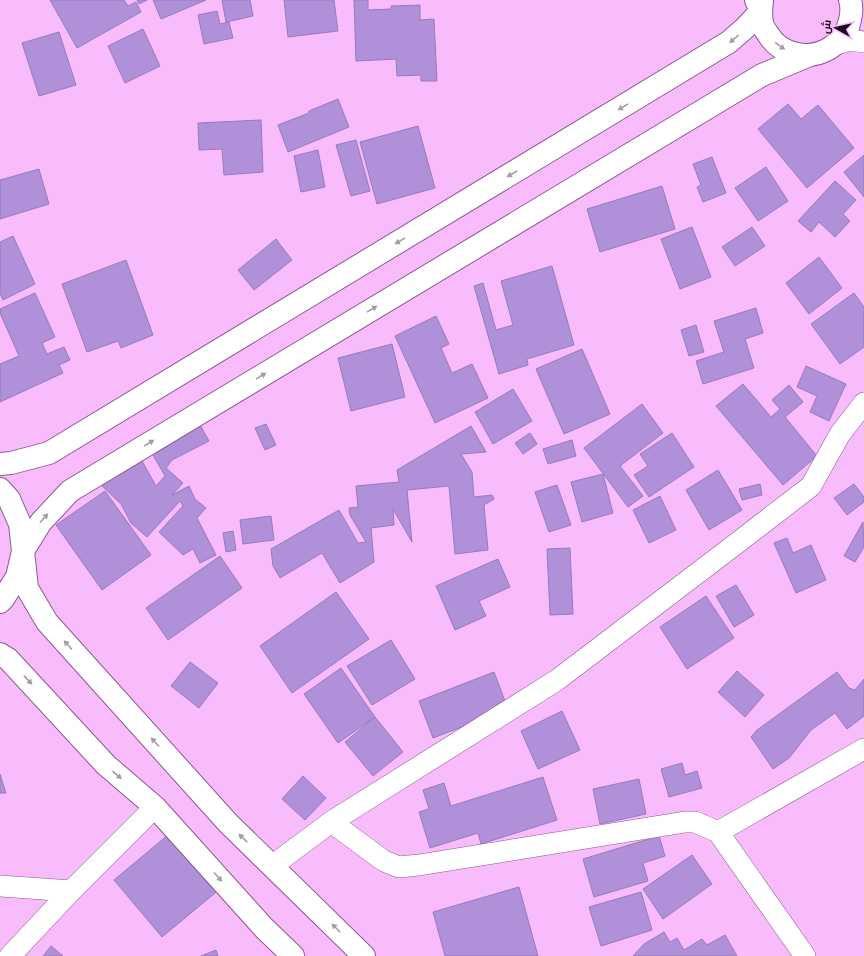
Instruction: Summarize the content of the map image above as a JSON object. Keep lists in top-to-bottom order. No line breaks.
{"north":"left"}
